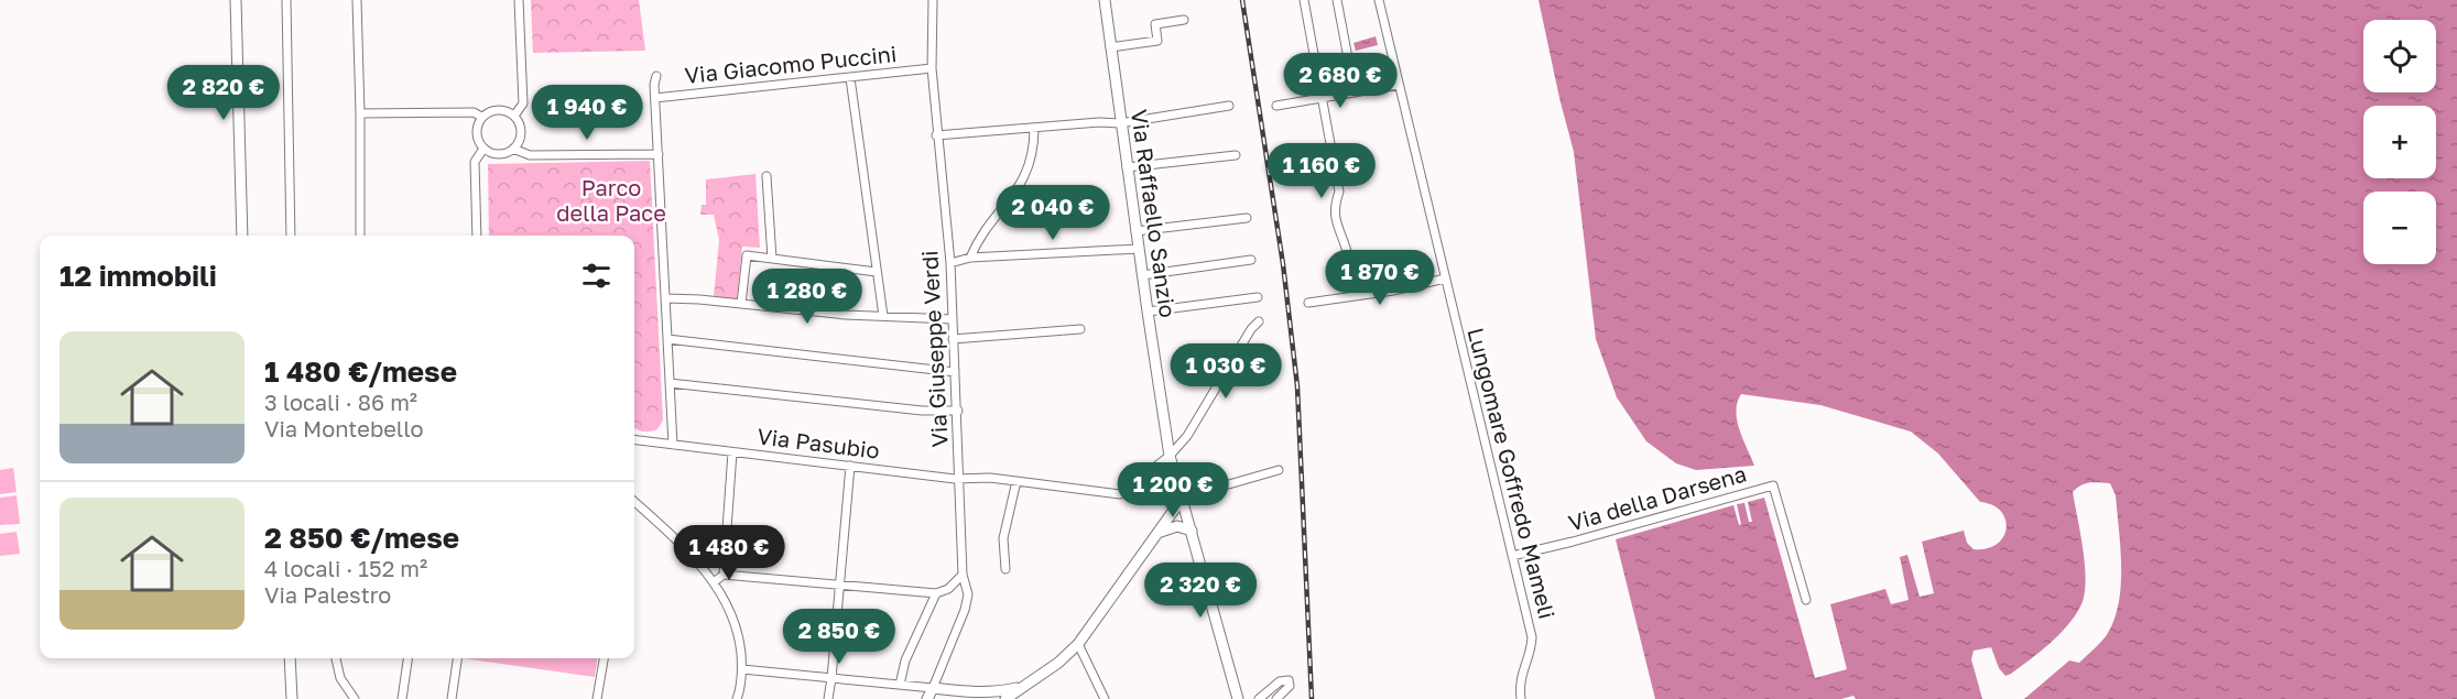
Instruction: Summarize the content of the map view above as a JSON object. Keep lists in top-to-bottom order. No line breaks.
{"streets":{"main road":["Via Raffaello Sanzio"],"street":["Via Giacomo Puccini","Via Giuseppe Verdi","Via Pasubio","Lungomare Goffredo Mameli","Via della Darsena"]},"crossings":[["Via Giacomo Puccini","Via Giuseppe Verdi"],["Via Raffaello Sanzio","Via Pasubio"],["Via Giuseppe Verdi","Via Pasubio"],["Lungomare Goffredo Mameli","Via della Darsena"]],"parks":["Parco della Pace"],"page":{"map_buttons":["+","−"],"price":["2 680 €","2 820 €","1 940 €","1 160 €","2 040 €","1 870 €","1 280 €","1 030 €","1 200 €","1 480 €","2 320 €","2 850 €"],"heading":"12 immobili","list":[{"name":"1 480 €/mese","note":"3 locali · 86 m² · Via Montebello"},{"name":"2 850 €/mese","note":"4 locali · 152 m² · Via Palestro"}]}}
